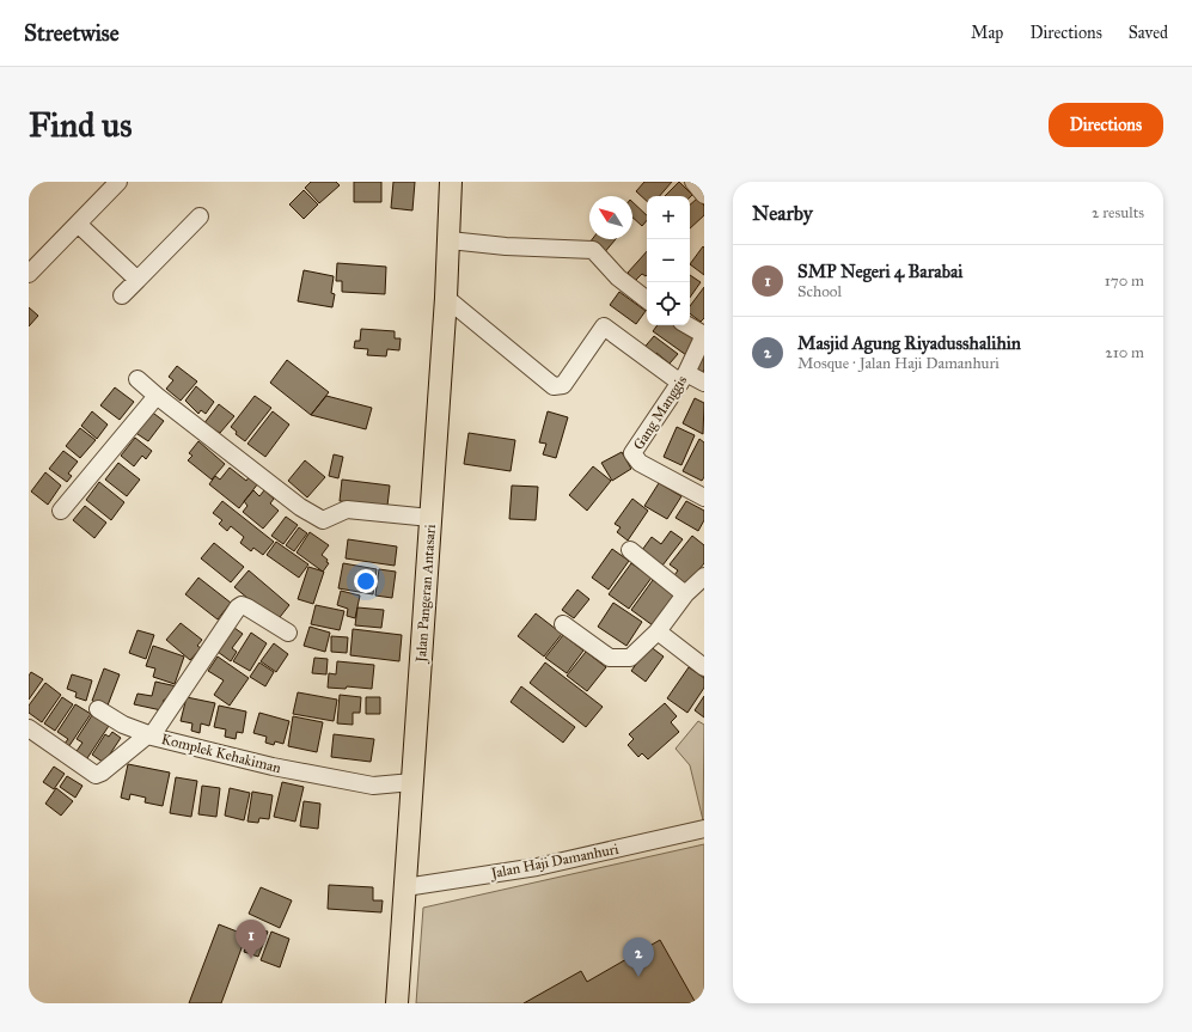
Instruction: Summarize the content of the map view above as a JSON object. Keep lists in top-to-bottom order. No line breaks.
{"streets":{"main road":["Jalan Pangeran Antasari"],"street":["Gang Manggis","Komplek Kehakiman","Jalan Haji Damanhuri"]},"crossings":[["Jalan Pangeran Antasari","Komplek Kehakiman"],["Jalan Pangeran Antasari","Jalan Haji Damanhuri"]],"north":"top left","page":{"header":"Streetwise","nav":["Map","Directions","Saved"],"buttons":"Directions","title":"Find us","heading":["Nearby","2 results"],"map_buttons":["+","−"],"list":[{"mark":"1","name":"SMP Negeri 4 Barabai","note":"School","value":"170 m"},{"mark":"2","name":"Masjid Agung Riyadusshalihin","note":"Mosque · Jalan Haji Damanhuri","value":"210 m"}],"pins":["1","2"]}}
